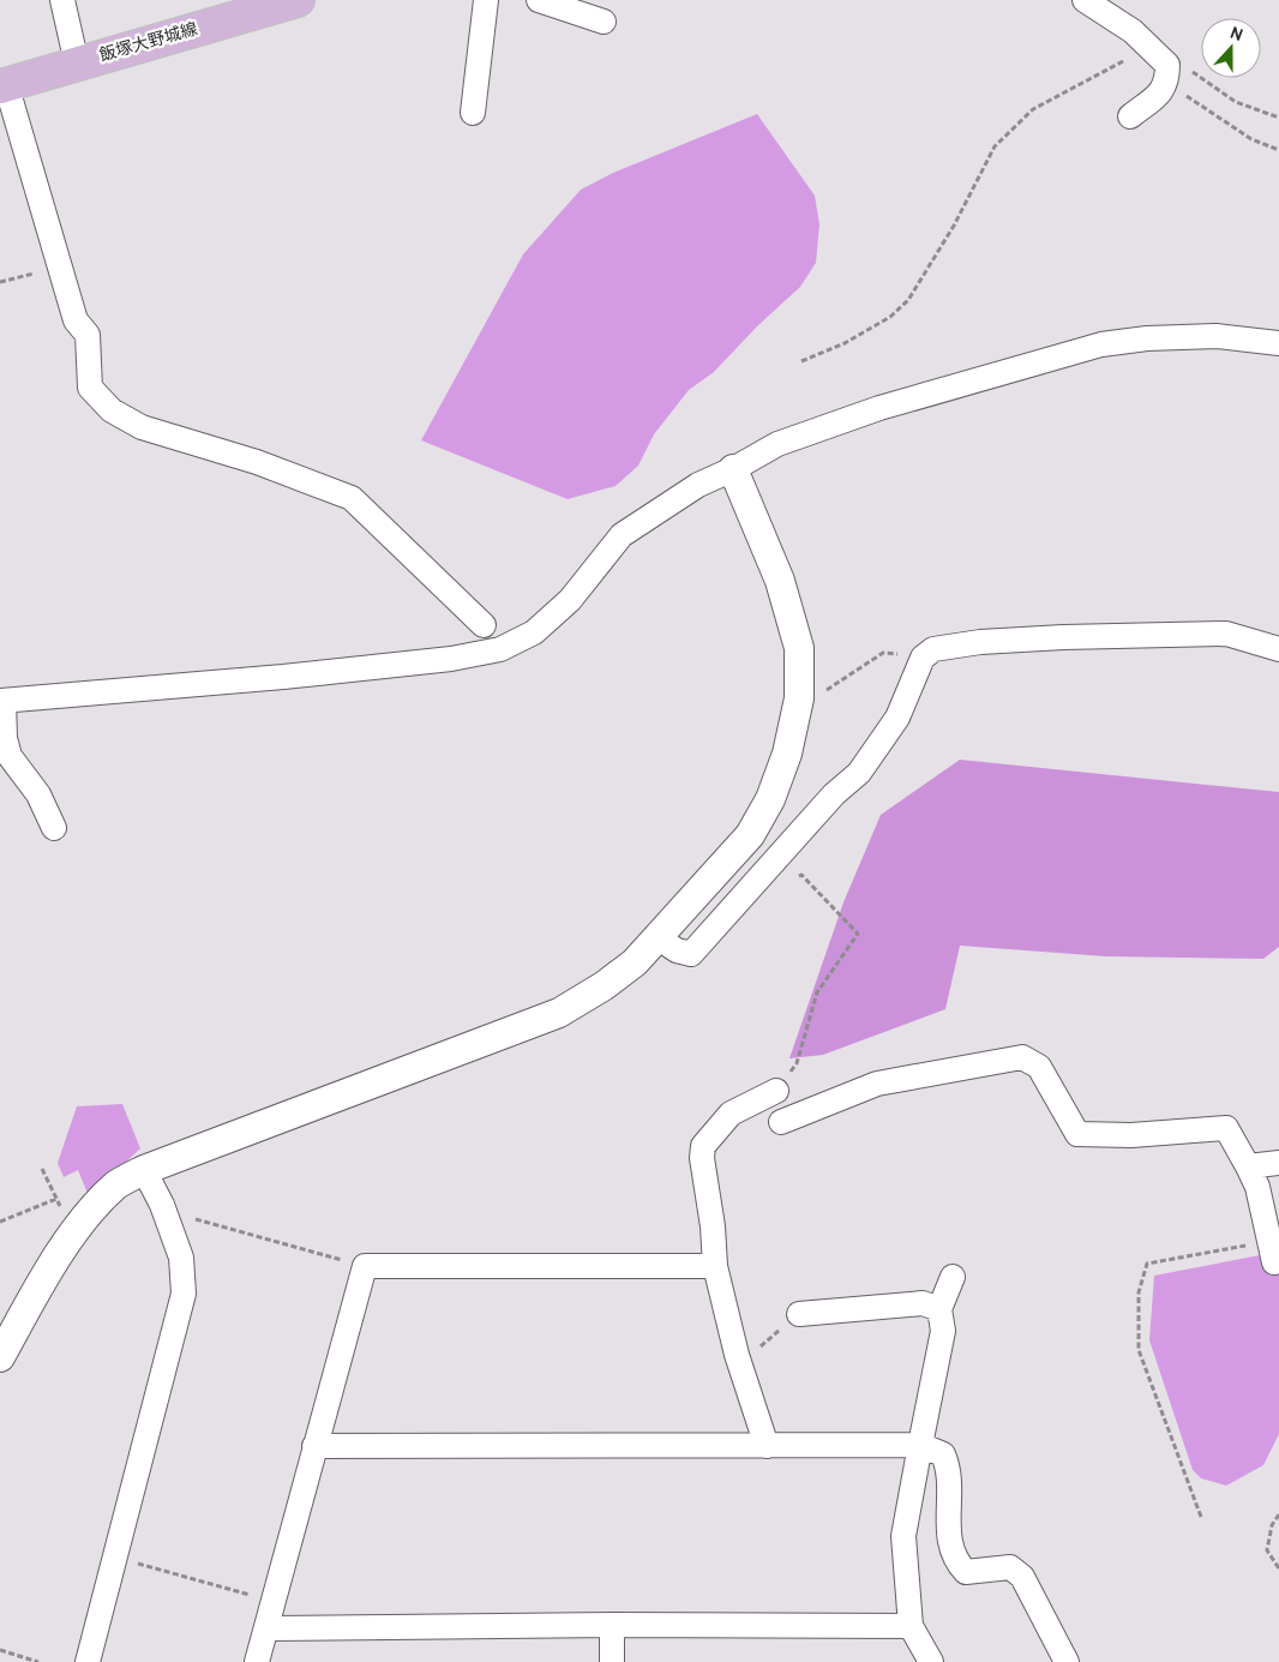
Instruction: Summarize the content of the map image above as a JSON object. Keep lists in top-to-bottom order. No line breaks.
{"streets":{"main road":["飯塚大野城線"]},"north":"top"}
